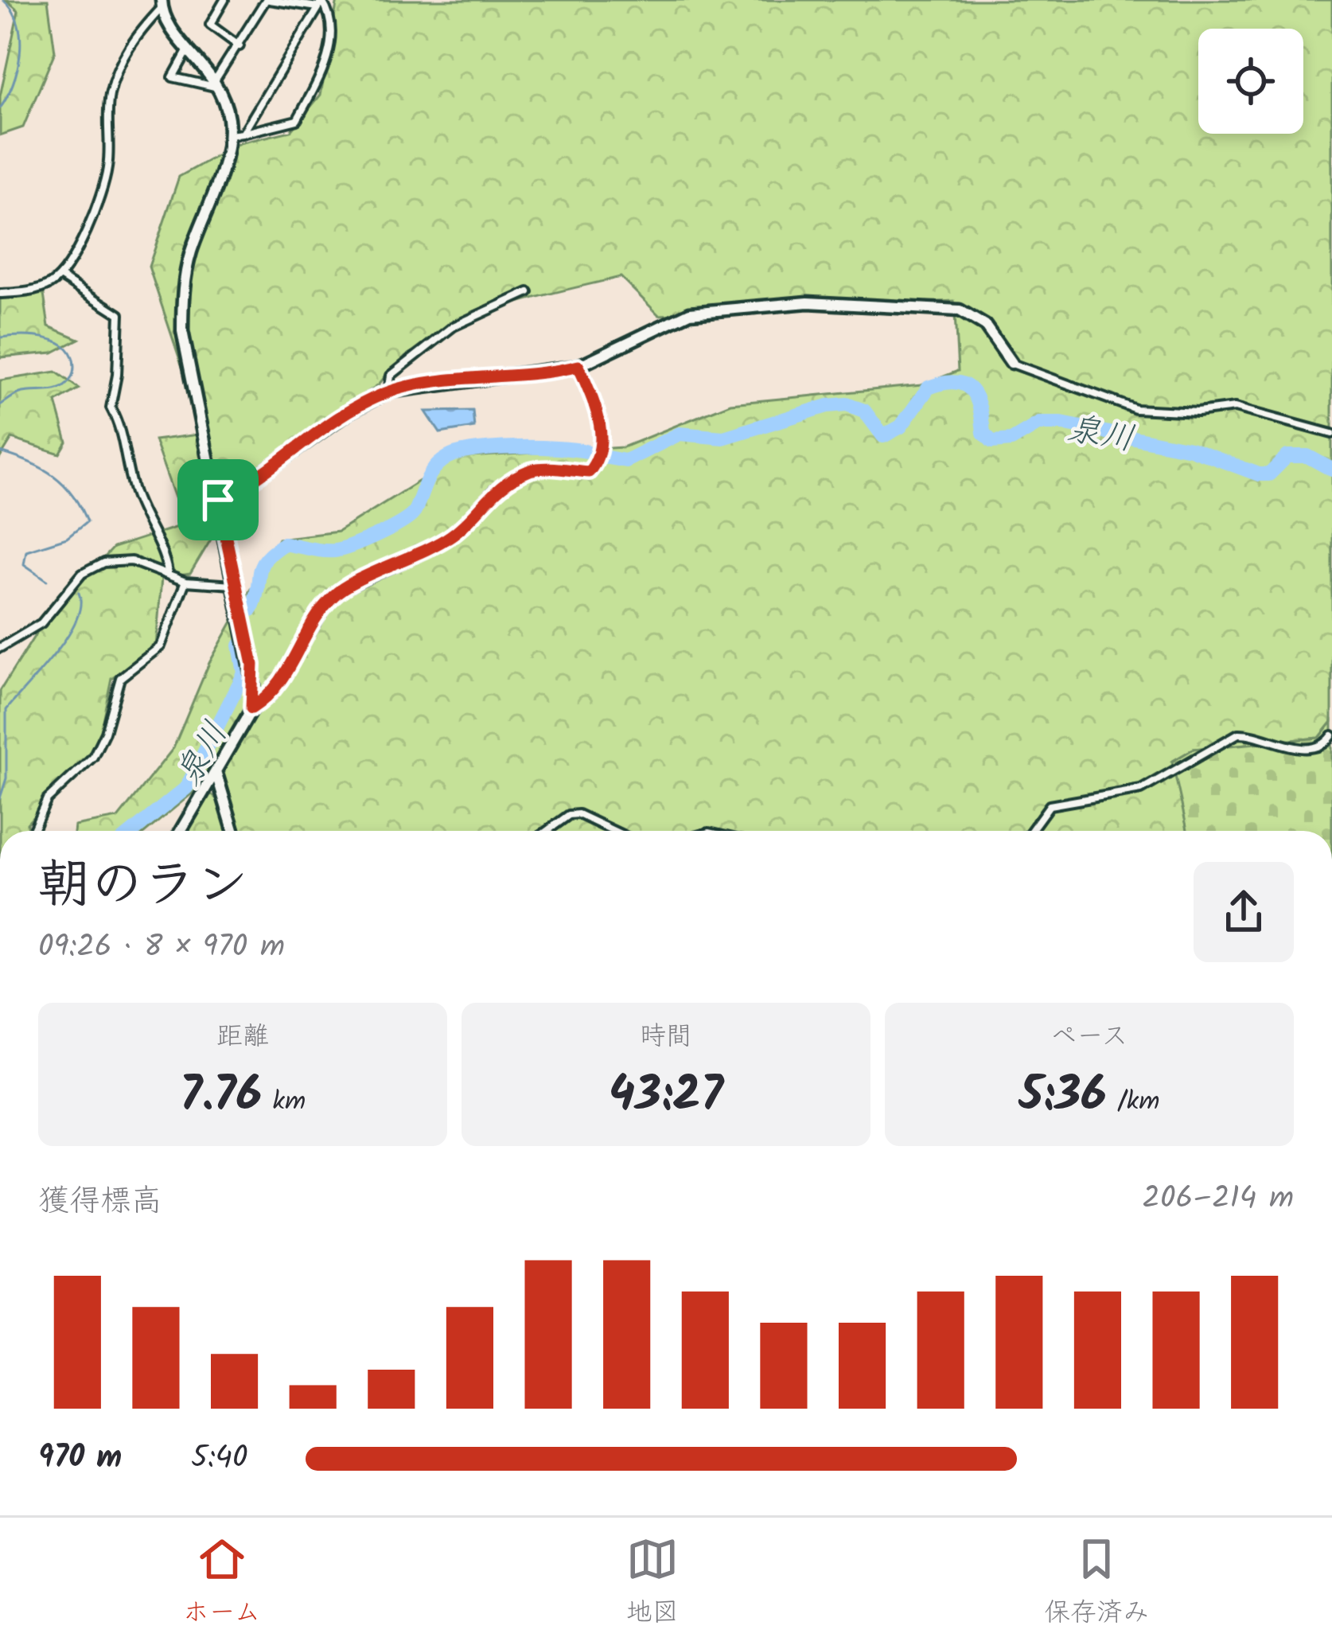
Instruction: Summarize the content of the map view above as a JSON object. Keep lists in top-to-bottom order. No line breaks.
{"water":["泉川"],"page":{"heading":["朝のラン","09:26 · 8 × 970 m"],"stats":[["距離","7.76 km"],["時間","43:27"],["ペース","5:36 /km"]],"chart":["獲得標高","206–214 m"],"list":[{"name":"970 m","note":"5:40"}],"tabs":["ホーム","地図","保存済み"]}}
